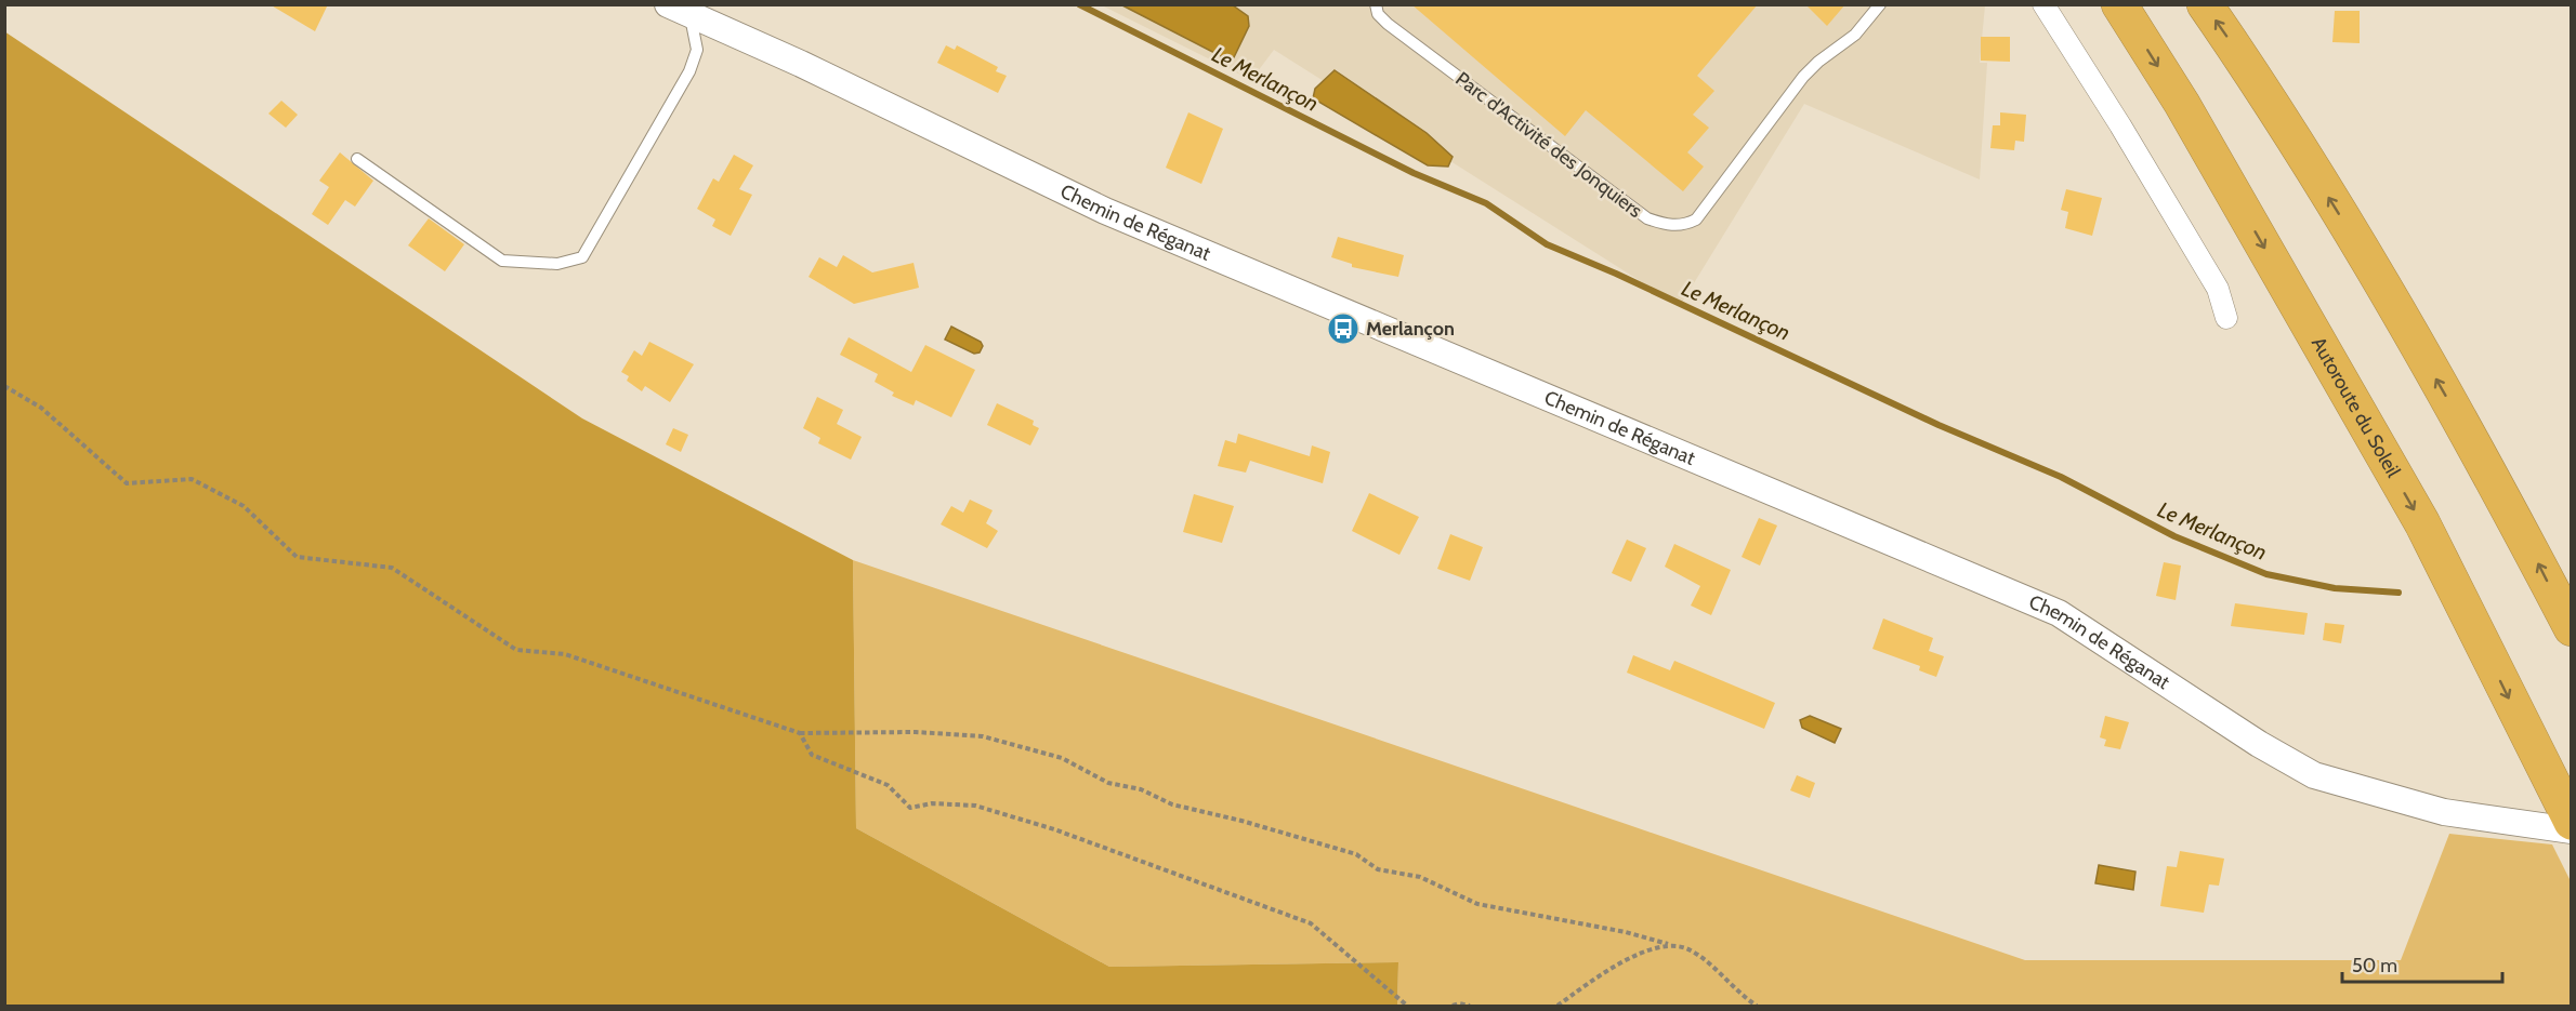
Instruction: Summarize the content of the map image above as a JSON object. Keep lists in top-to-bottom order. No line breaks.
{"streets":{"highway":["Autoroute du Soleil"],"street":["Chemin de Réganat"],"lane":["Parc d'Activité des Jonquiers"]},"water":["Le Merlançon"],"places":{"bus stop":["Merlançon"]},"scale_bar":"50 m"}
